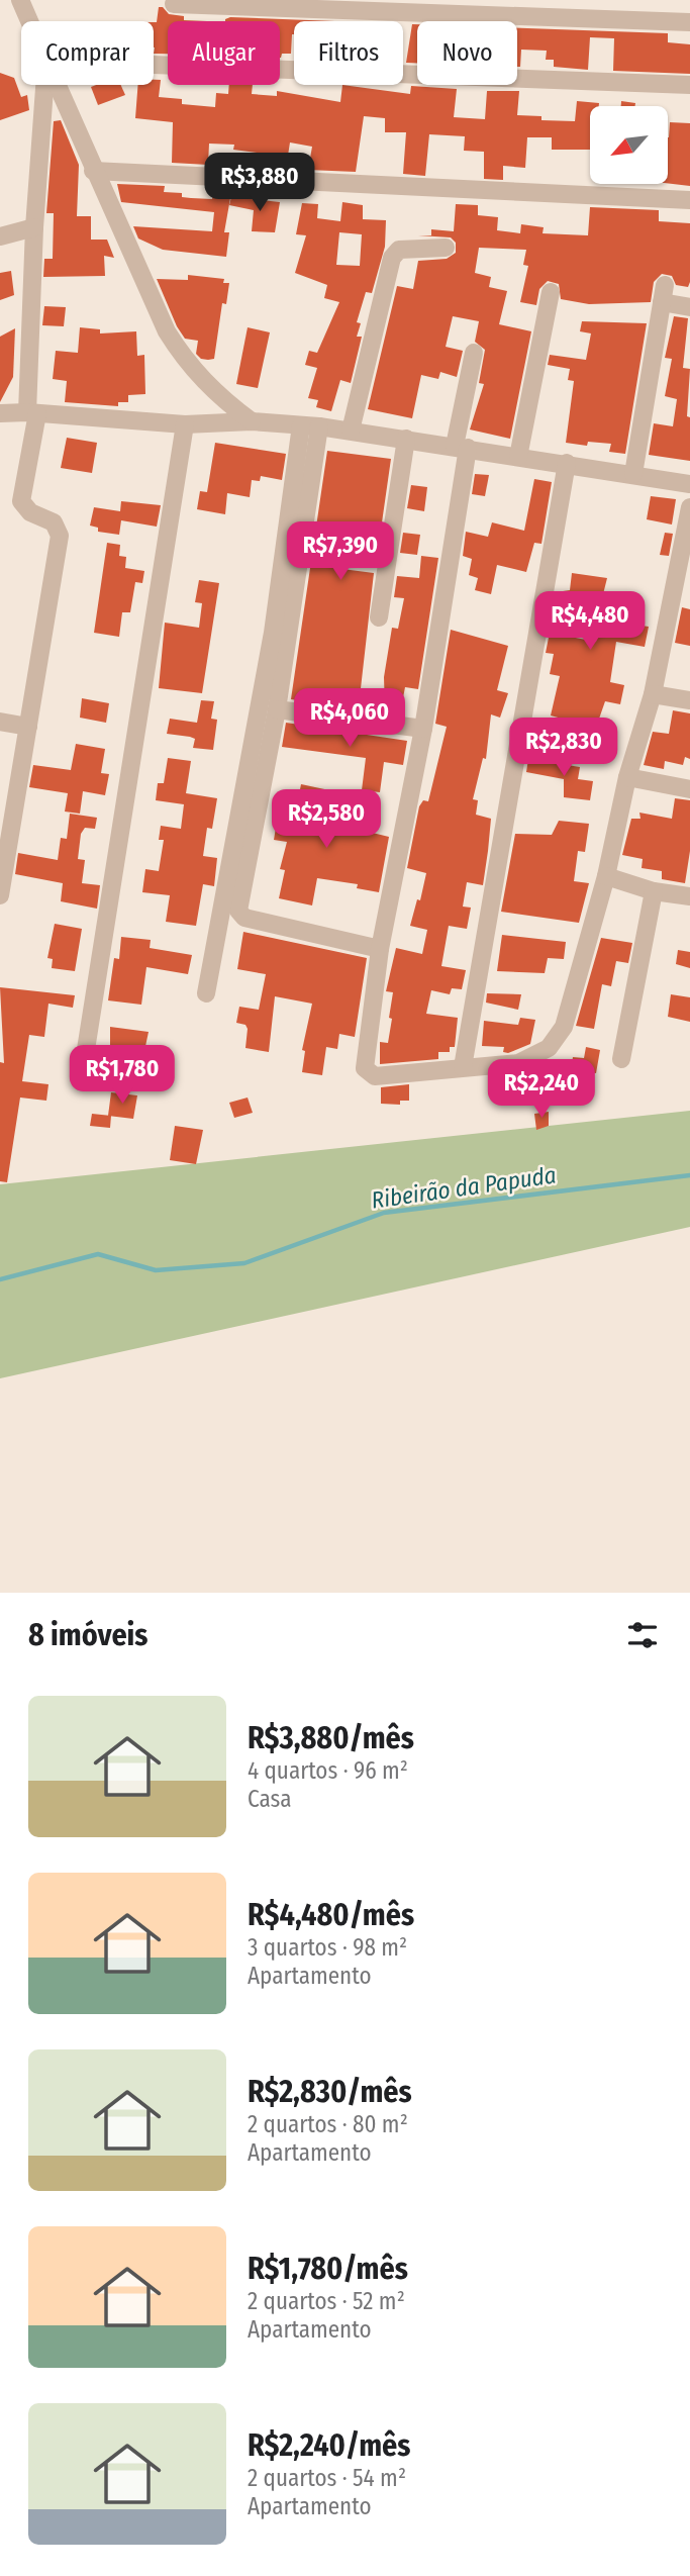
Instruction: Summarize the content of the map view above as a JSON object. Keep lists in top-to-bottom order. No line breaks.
{"water":["Ribeirão da Papuda"],"north":"bottom left","page":{"chip":["Comprar","Alugar","Filtros","Novo"],"price":["R$3,880","R$7,390","R$4,480","R$4,060","R$2,830","R$2,580","R$1,780","R$2,240"],"heading":"8 imóveis","list":[{"name":"R$3,880/mês","note":"4 quartos · 96 m² · Casa"},{"name":"R$4,480/mês","note":"3 quartos · 98 m² · Apartamento"},{"name":"R$2,830/mês","note":"2 quartos · 80 m² · Apartamento"},{"name":"R$1,780/mês","note":"2 quartos · 52 m² · Apartamento"},{"name":"R$2,240/mês","note":"2 quartos · 54 m² · Apartamento"}]}}
